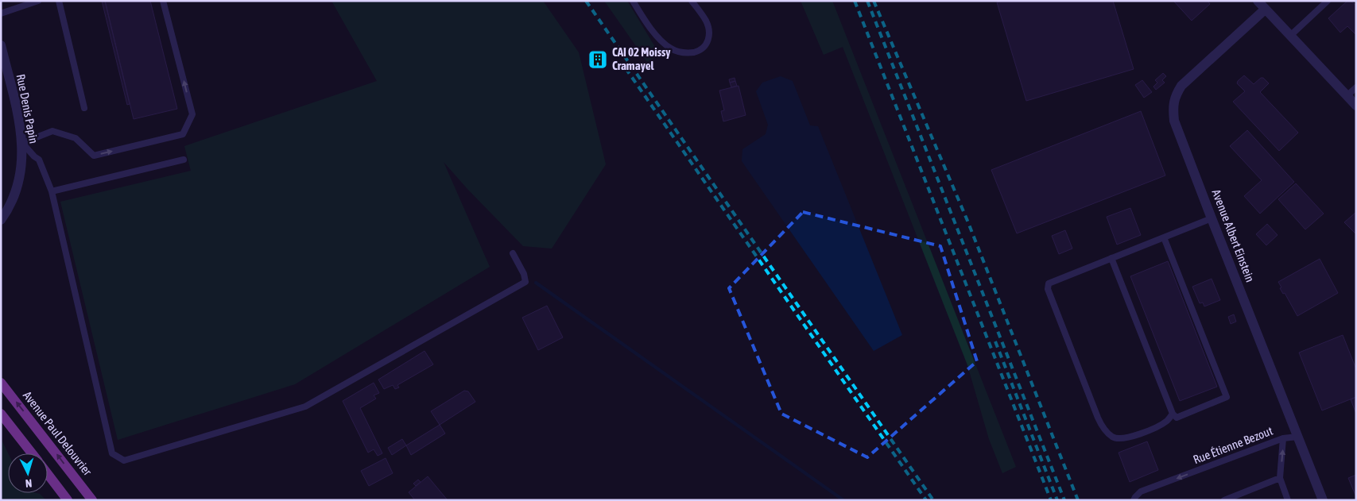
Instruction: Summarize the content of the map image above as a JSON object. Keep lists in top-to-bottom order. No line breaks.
{"streets":{"main road":["Avenue Paul Delouvrier"],"street":["Rue Denis Papin","Avenue Albert Einstein"],"lane":["Rue Étienne Bezout"]},"places":{"building":["CAI 02 Moissy Cramayel"]},"north":"bottom"}
